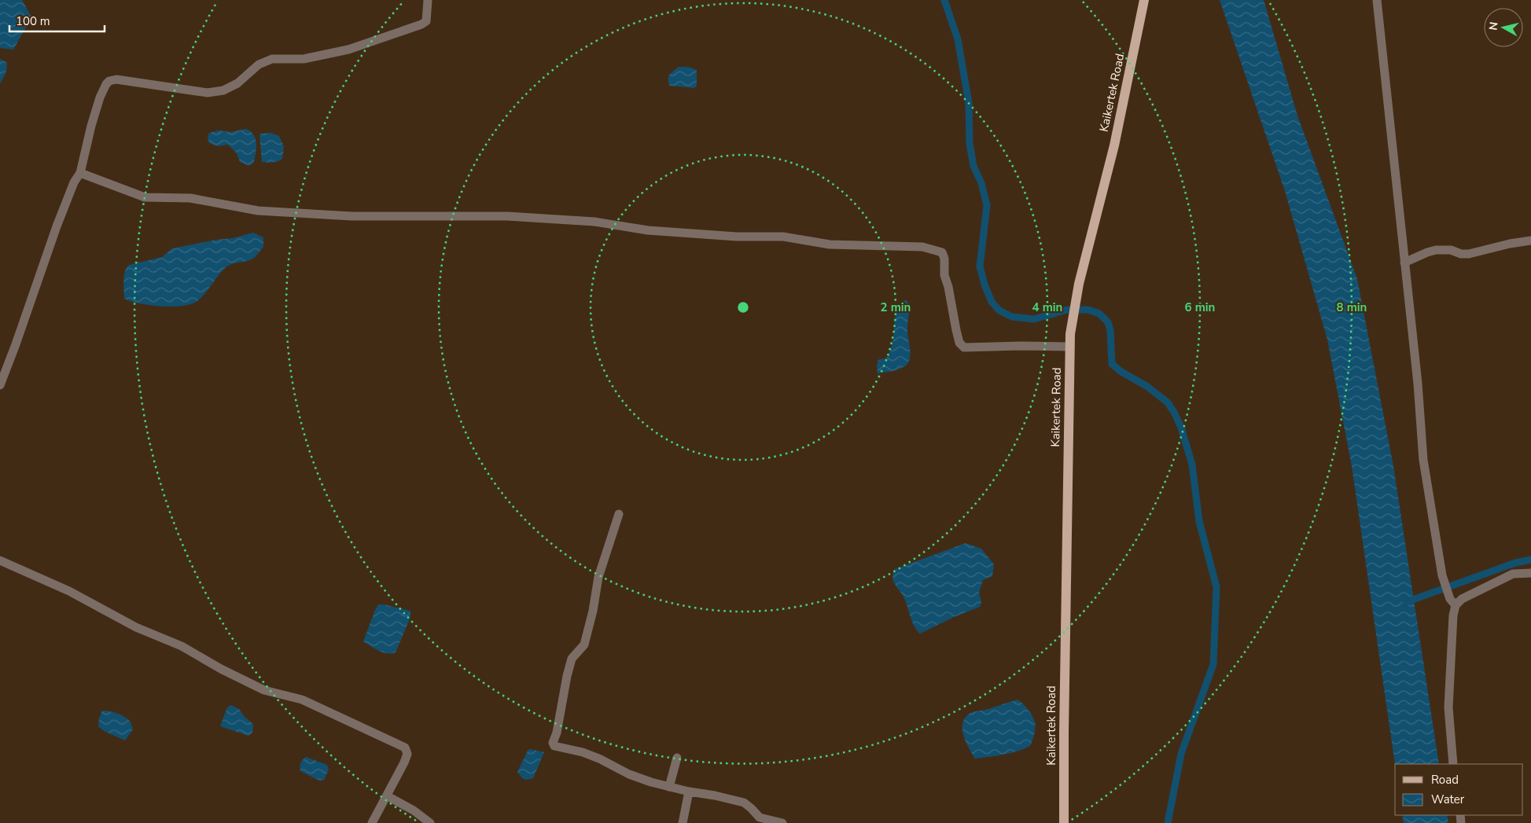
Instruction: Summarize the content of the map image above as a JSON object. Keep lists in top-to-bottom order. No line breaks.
{"streets":{"main road":["Kaikertek Road"]},"legend":["Road","Water"],"scale_bar":"100 m","north":"left","rings":["2 min","4 min","6 min","8 min"]}
